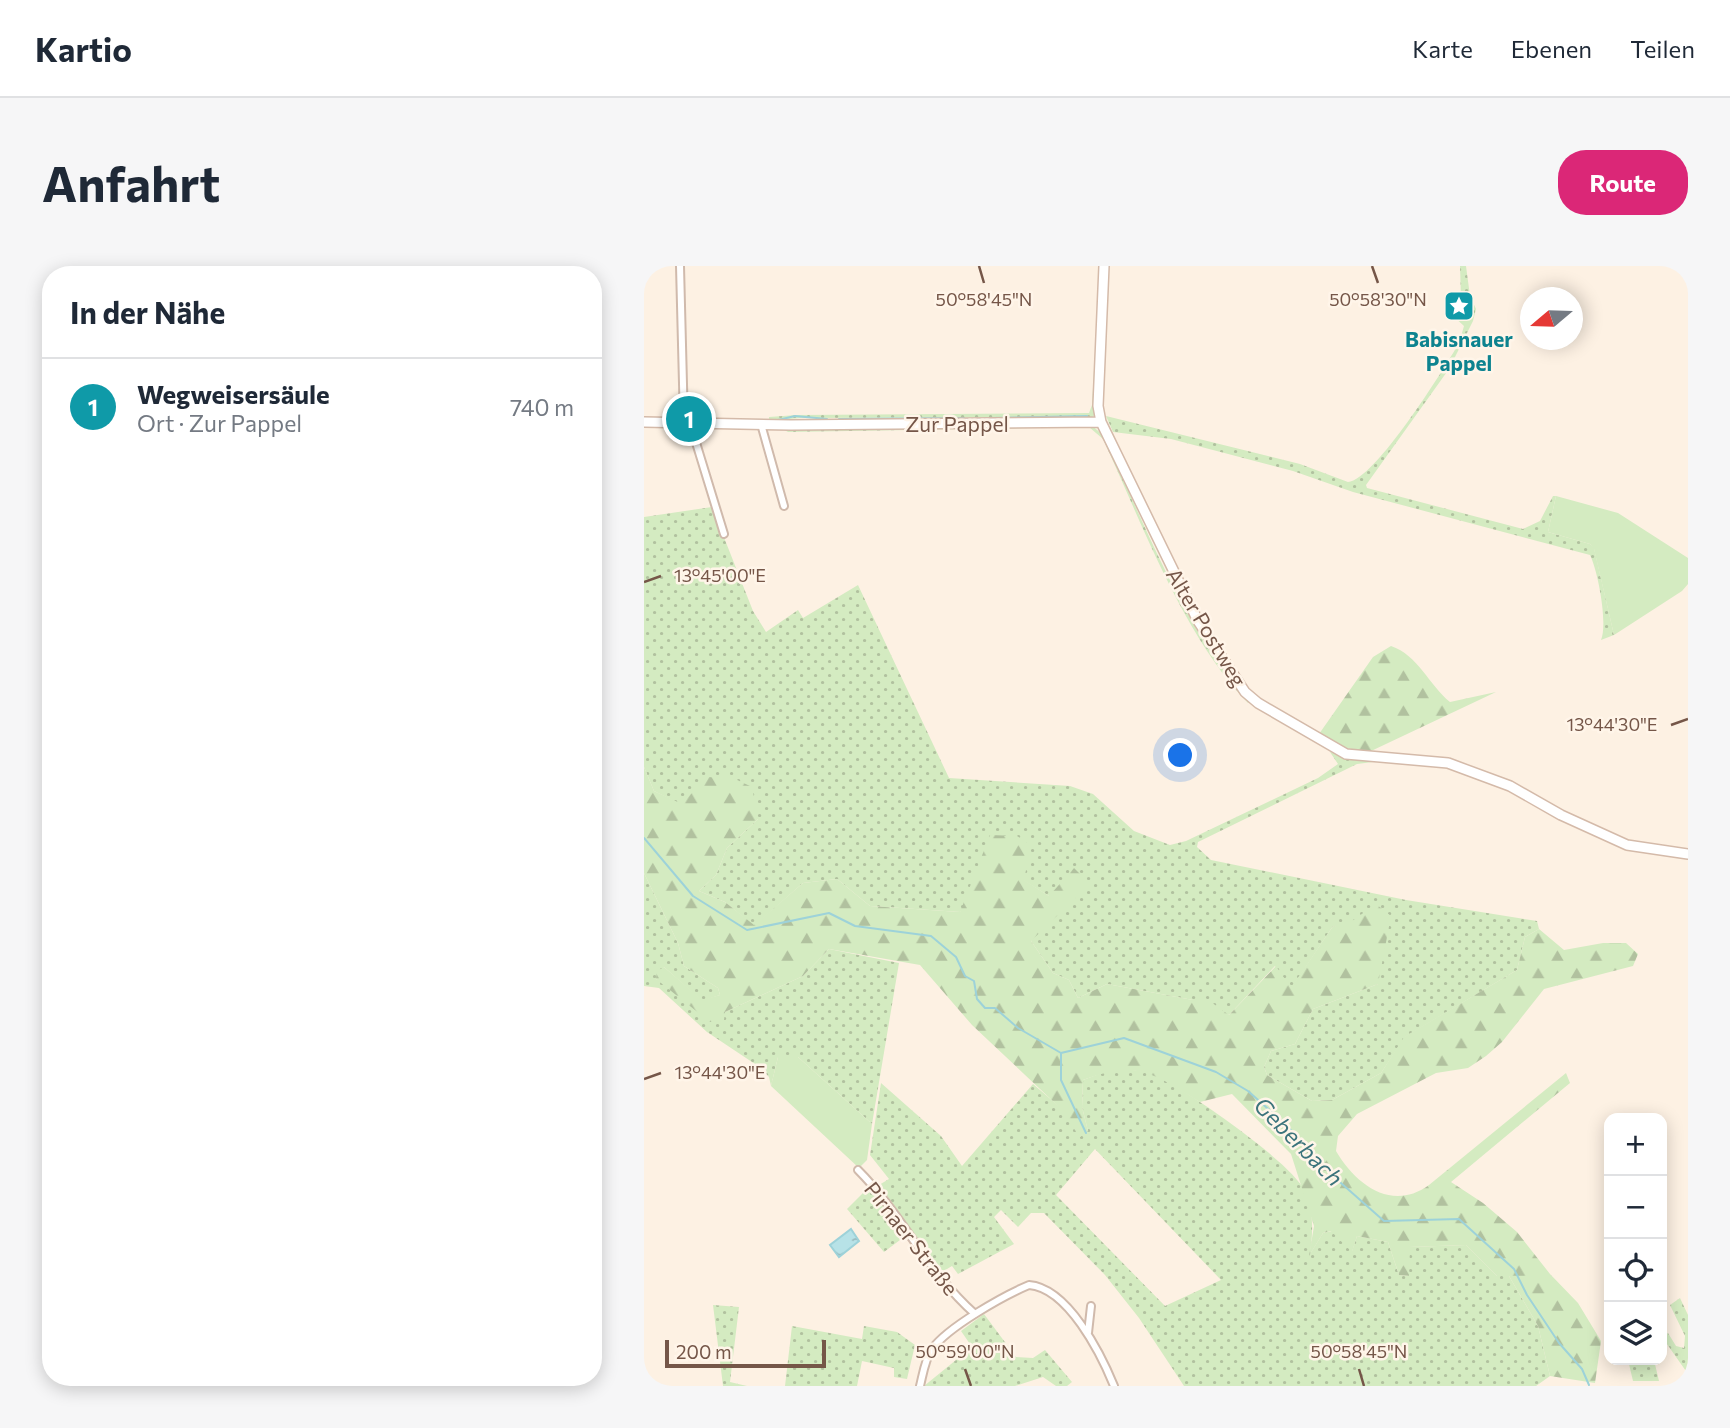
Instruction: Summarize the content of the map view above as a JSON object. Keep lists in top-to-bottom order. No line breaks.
{"streets":{"street":["Zur Pappel","Alter Postweg","Pirnaer Straße"]},"crossings":[["Zur Pappel","Alter Postweg"]],"water":["Geberbach"],"places":{"place":["Babisnauer Pappel"]},"scale_bar":"200 m","north":"left","page":{"header":"Kartio","nav":["Karte","Ebenen","Teilen"],"buttons":"Route","title":"Anfahrt","heading":"In der Nähe","list":[{"mark":"1","name":"Wegweisersäule","note":"Ort · Zur Pappel","value":"740 m"}],"pins":"1","map_buttons":["+","−"],"scale":"200 m"},"coordinates":["50°58'30\"N","50°58'45\"N","13°45'00\"E","13°44'30\"E","50°59'00\"N"]}
